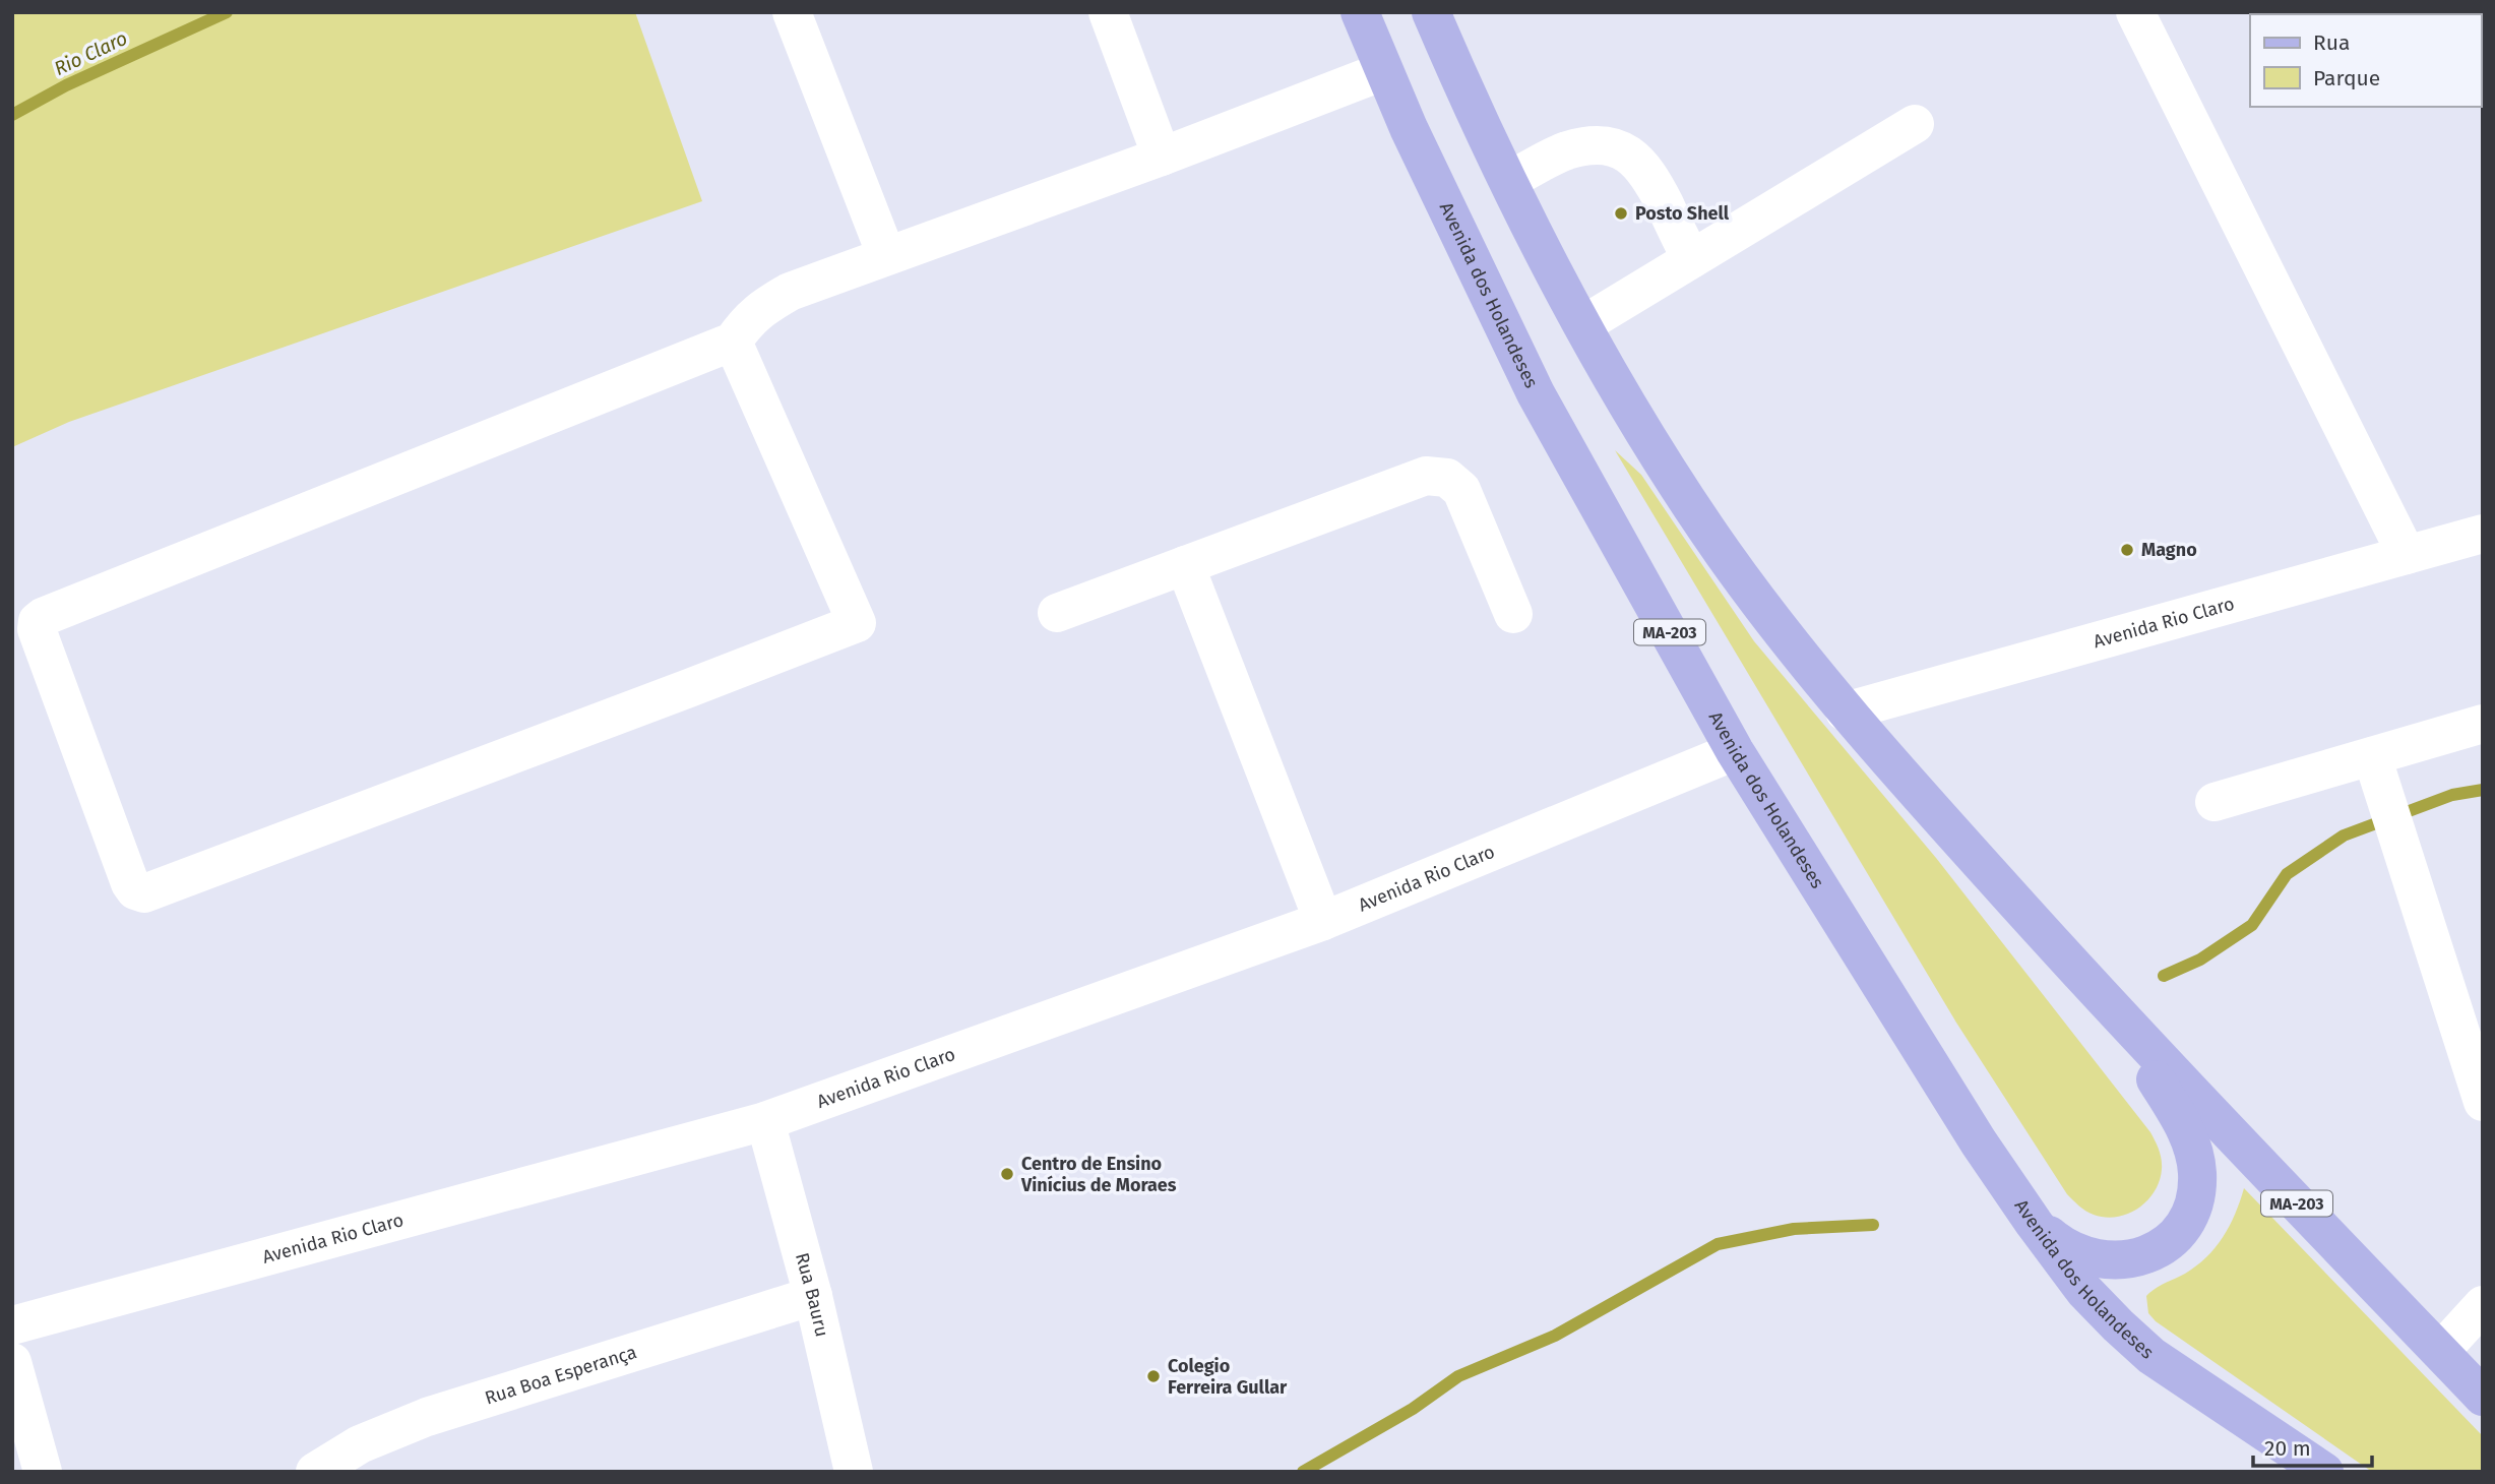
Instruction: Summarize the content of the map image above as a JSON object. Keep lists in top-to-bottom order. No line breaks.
{"streets":{"main road":["Avenida dos Holandeses","MA-203"],"street":["Avenida Rio Claro","Rua Bauru","Rua Boa Esperança"]},"crossings":[["Avenida dos Holandeses","Avenida Rio Claro"],["Avenida Rio Claro","MA-203"],["Avenida Rio Claro","Rua Bauru"],["Rua Bauru","Rua Boa Esperança"]],"water":["Rio Claro"],"places":["Posto Shell","Magno","Centro de Ensino Vinícius de Moraes","Colegio Ferreira Gullar"],"legend":["Rua","Parque"],"scale_bar":"20 m"}
